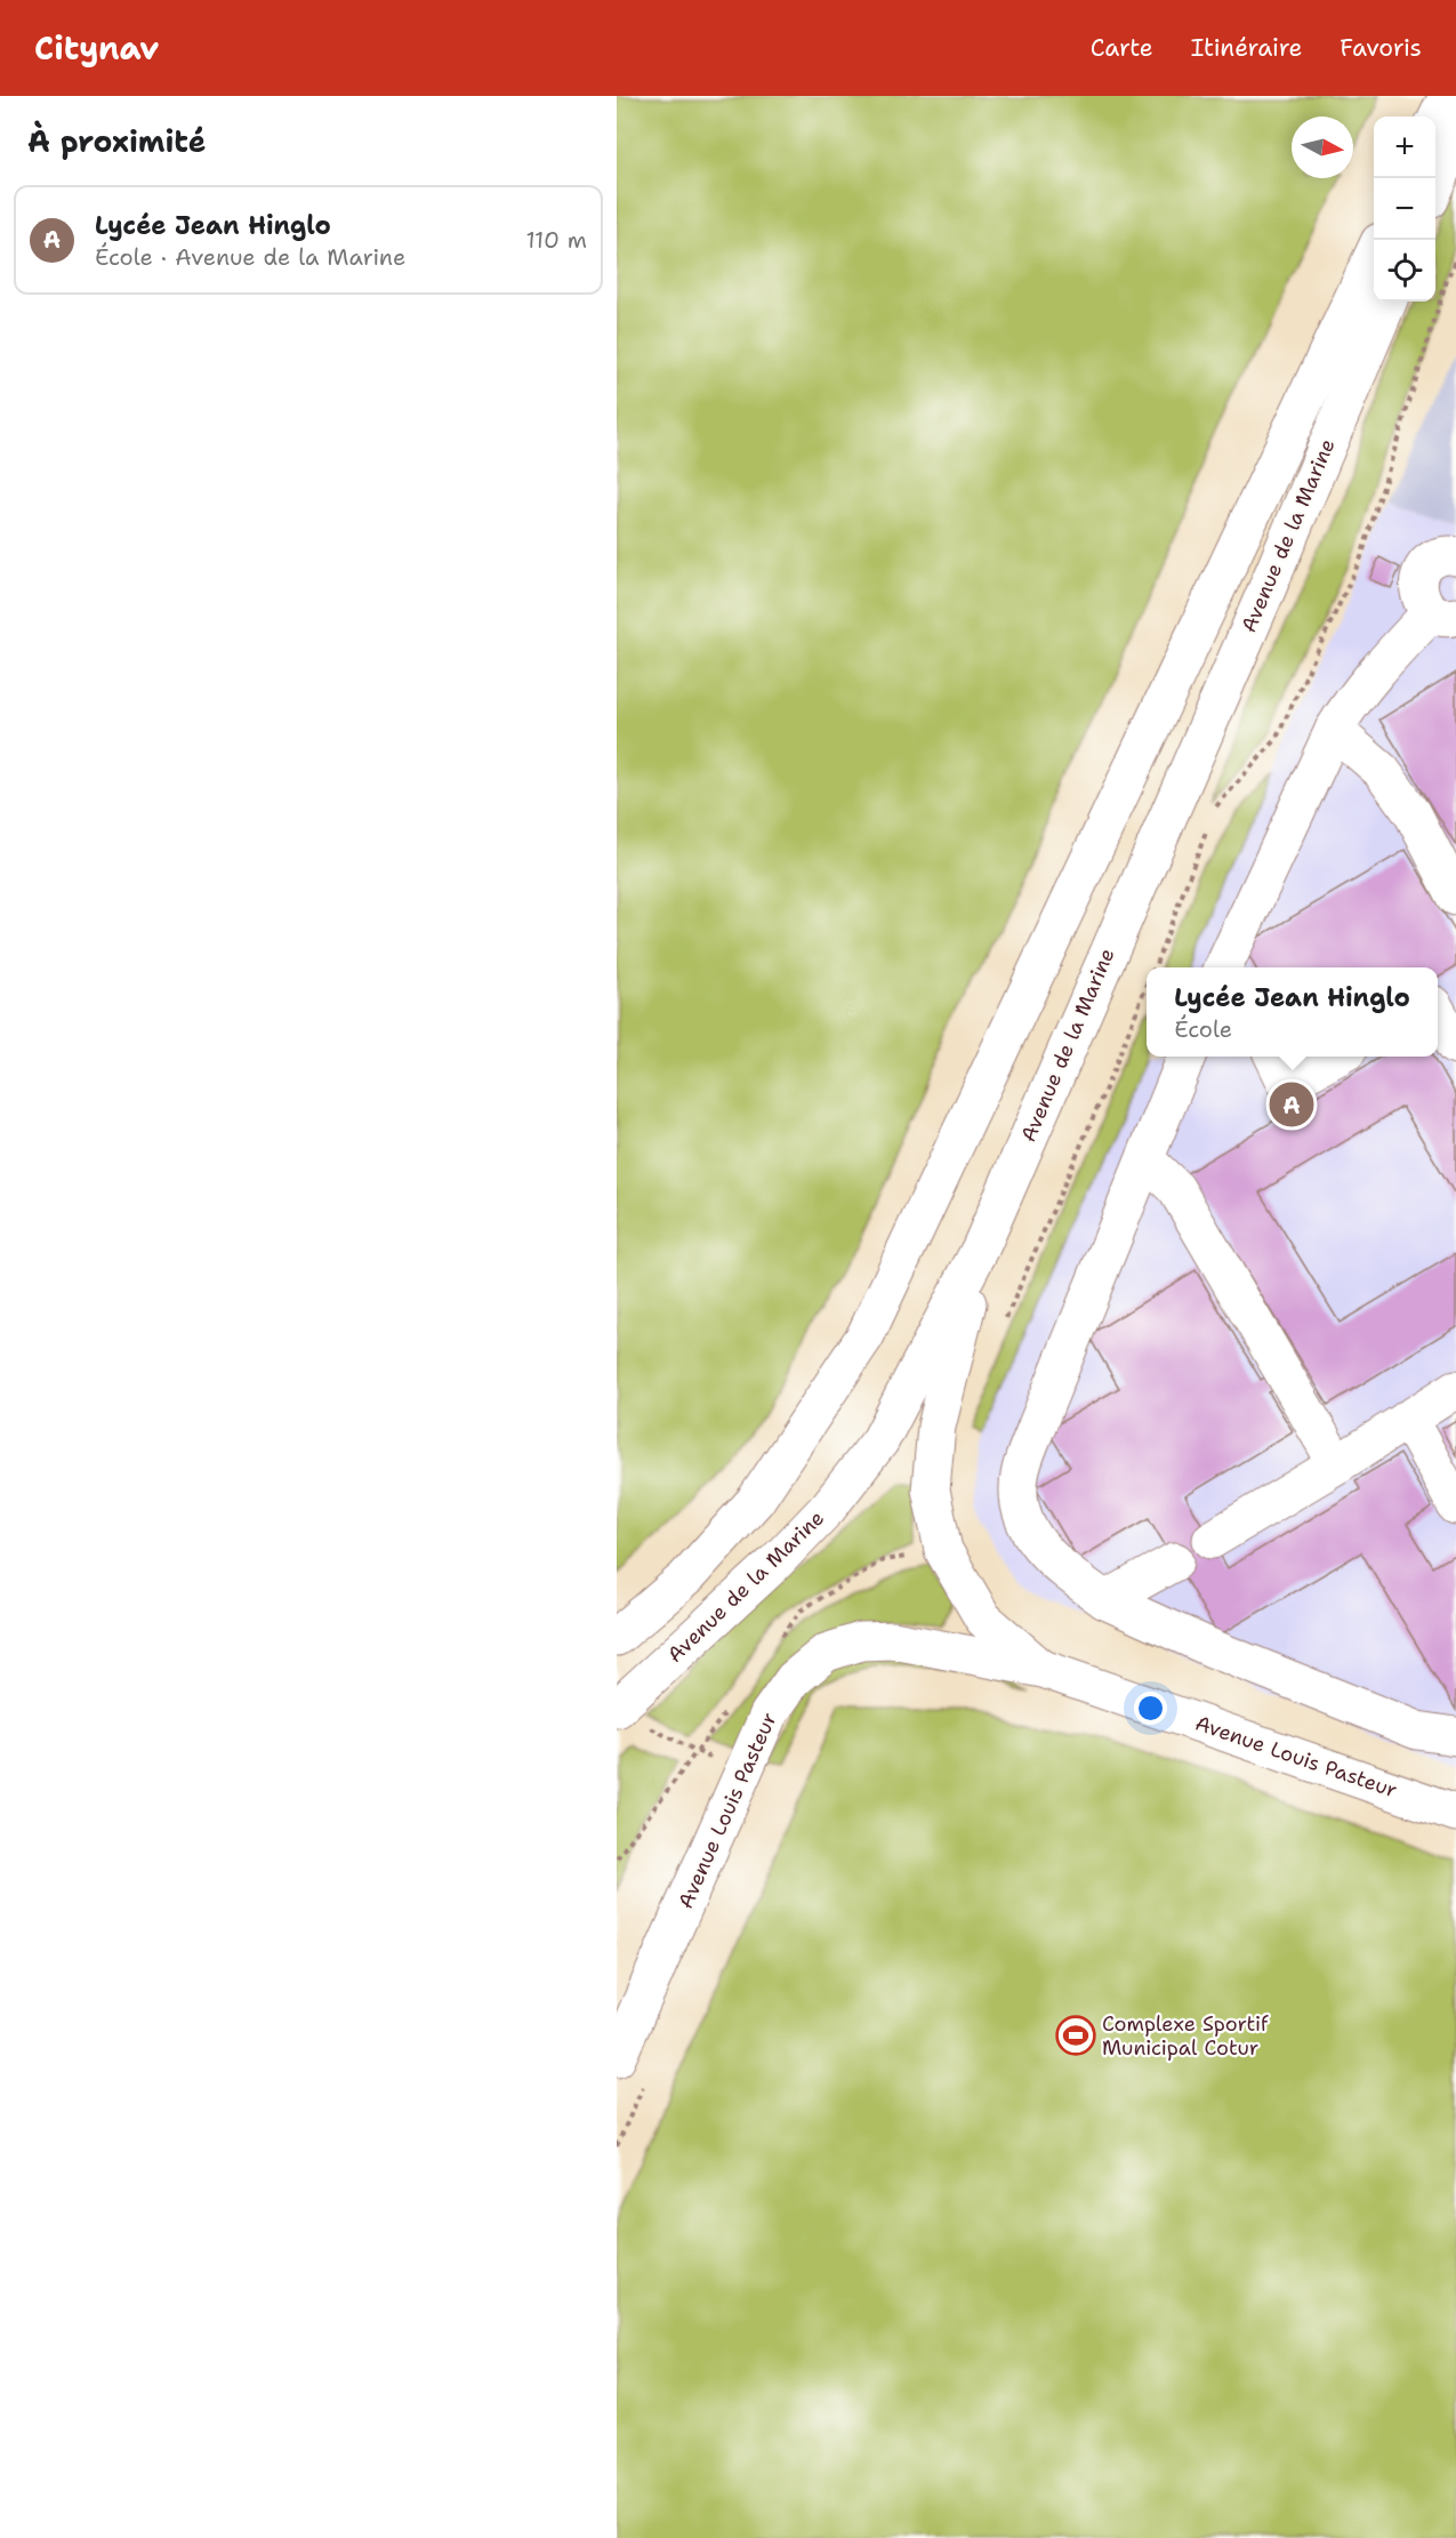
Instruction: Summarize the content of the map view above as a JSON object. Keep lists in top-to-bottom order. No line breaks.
{"streets":{"main road":["Avenue de la Marine","Avenue Louis Pasteur"]},"places":{"sports":["Complexe Sportif Municipal Cotur"]},"north":"right","page":{"header":"Citynav","nav":["Carte","Itinéraire","Favoris"],"heading":"À proximité","map_buttons":["+","−"],"list":[{"mark":"A","name":"Lycée Jean Hinglo","note":"École · Avenue de la Marine","value":"110 m"}],"popup":["Lycée Jean Hinglo","École"],"pins":"A"}}
